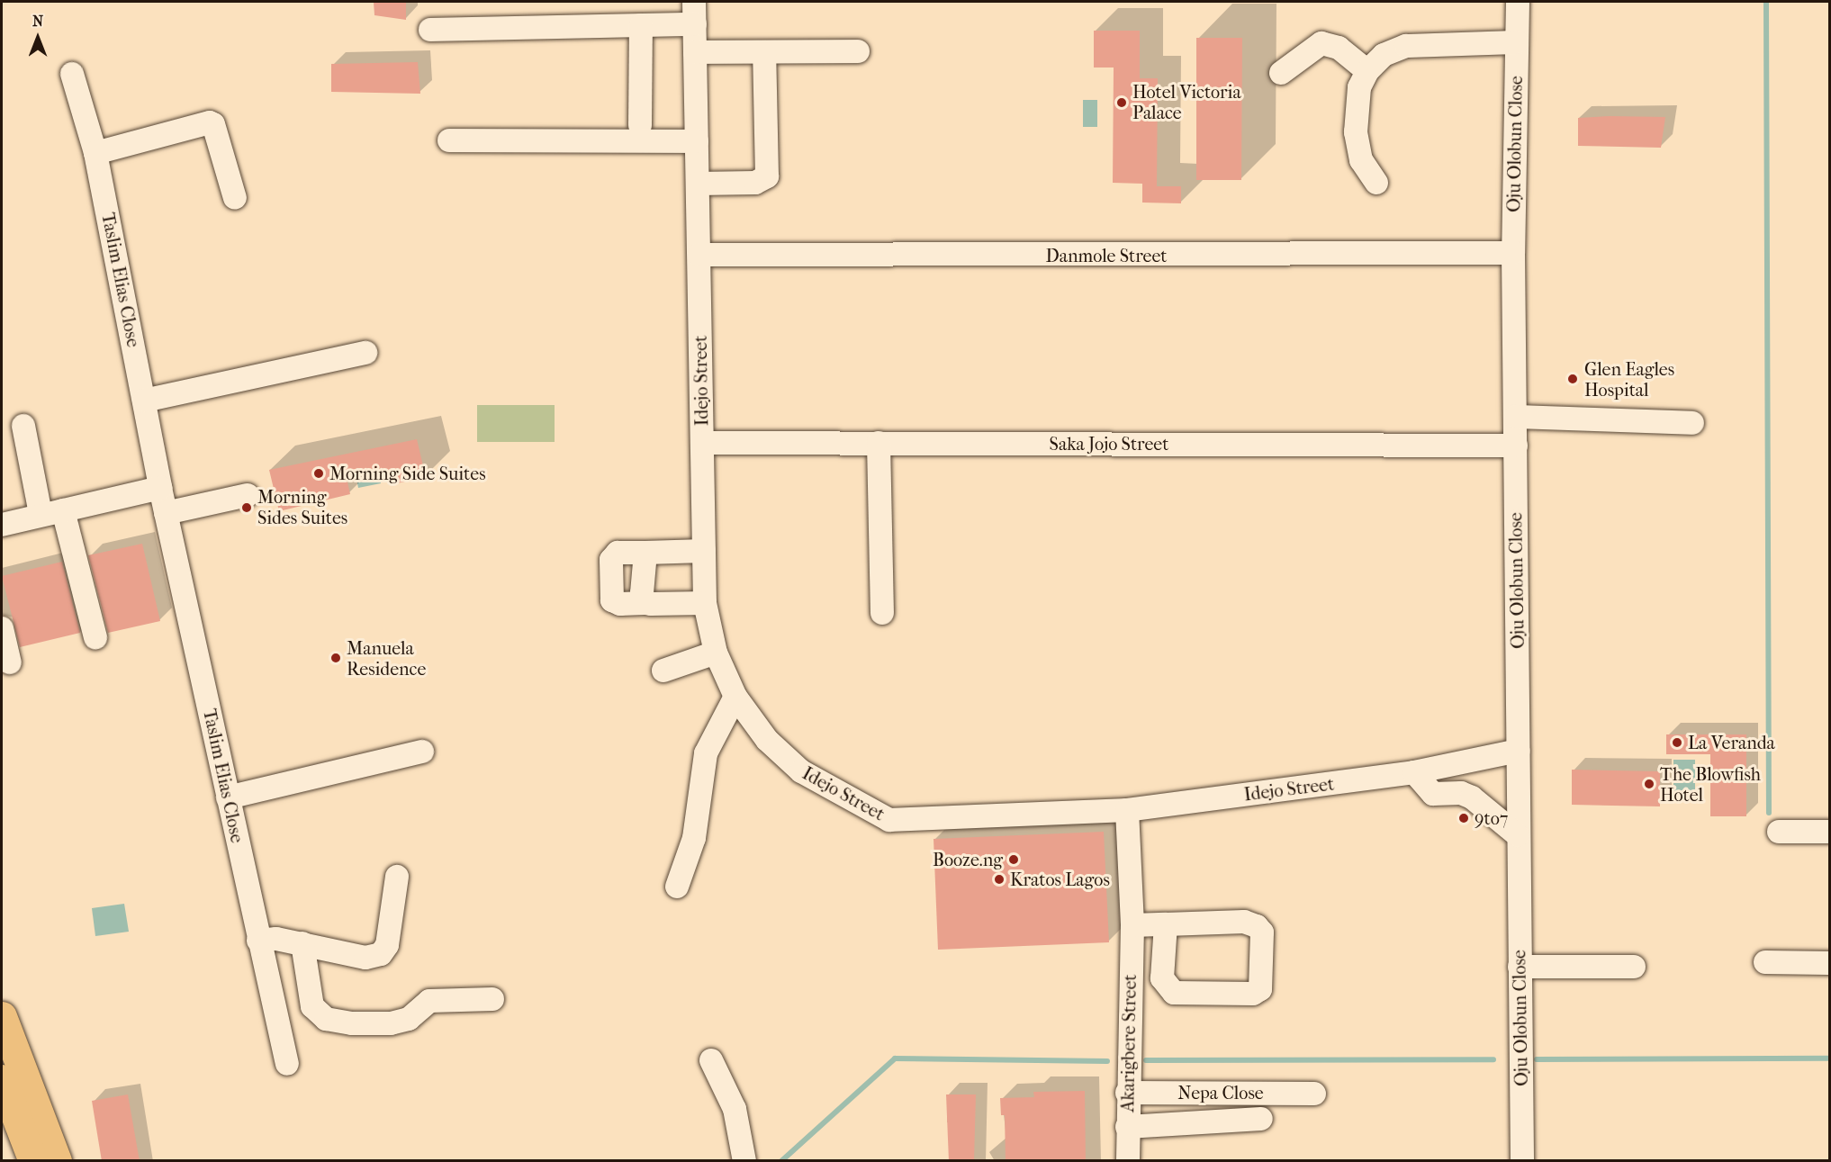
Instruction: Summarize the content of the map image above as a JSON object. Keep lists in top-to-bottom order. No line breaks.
{"streets":{"street":["Oju Olobun Close","Danmole Street","Taslim Elias Close","Idejo Street","Saka Jojo Street","Akarigbere Street","Nepa Close"]},"crossings":[["Oju Olobun Close","Danmole Street"],["Oju Olobun Close","Idejo Street"],["Oju Olobun Close","Saka Jojo Street"],["Danmole Street","Idejo Street"],["Idejo Street","Saka Jojo Street"],["Idejo Street","Akarigbere Street"],["Akarigbere Street","Nepa Close"]],"places":["Hotel Victoria Palace","Glen Eagles Hospital","Morning Side Suites","Morning Sides Suites","Manuela Residence","La Veranda","The Blowfish Hotel","9to7","Booze.ng","Kratos Lagos"],"north":"top"}
